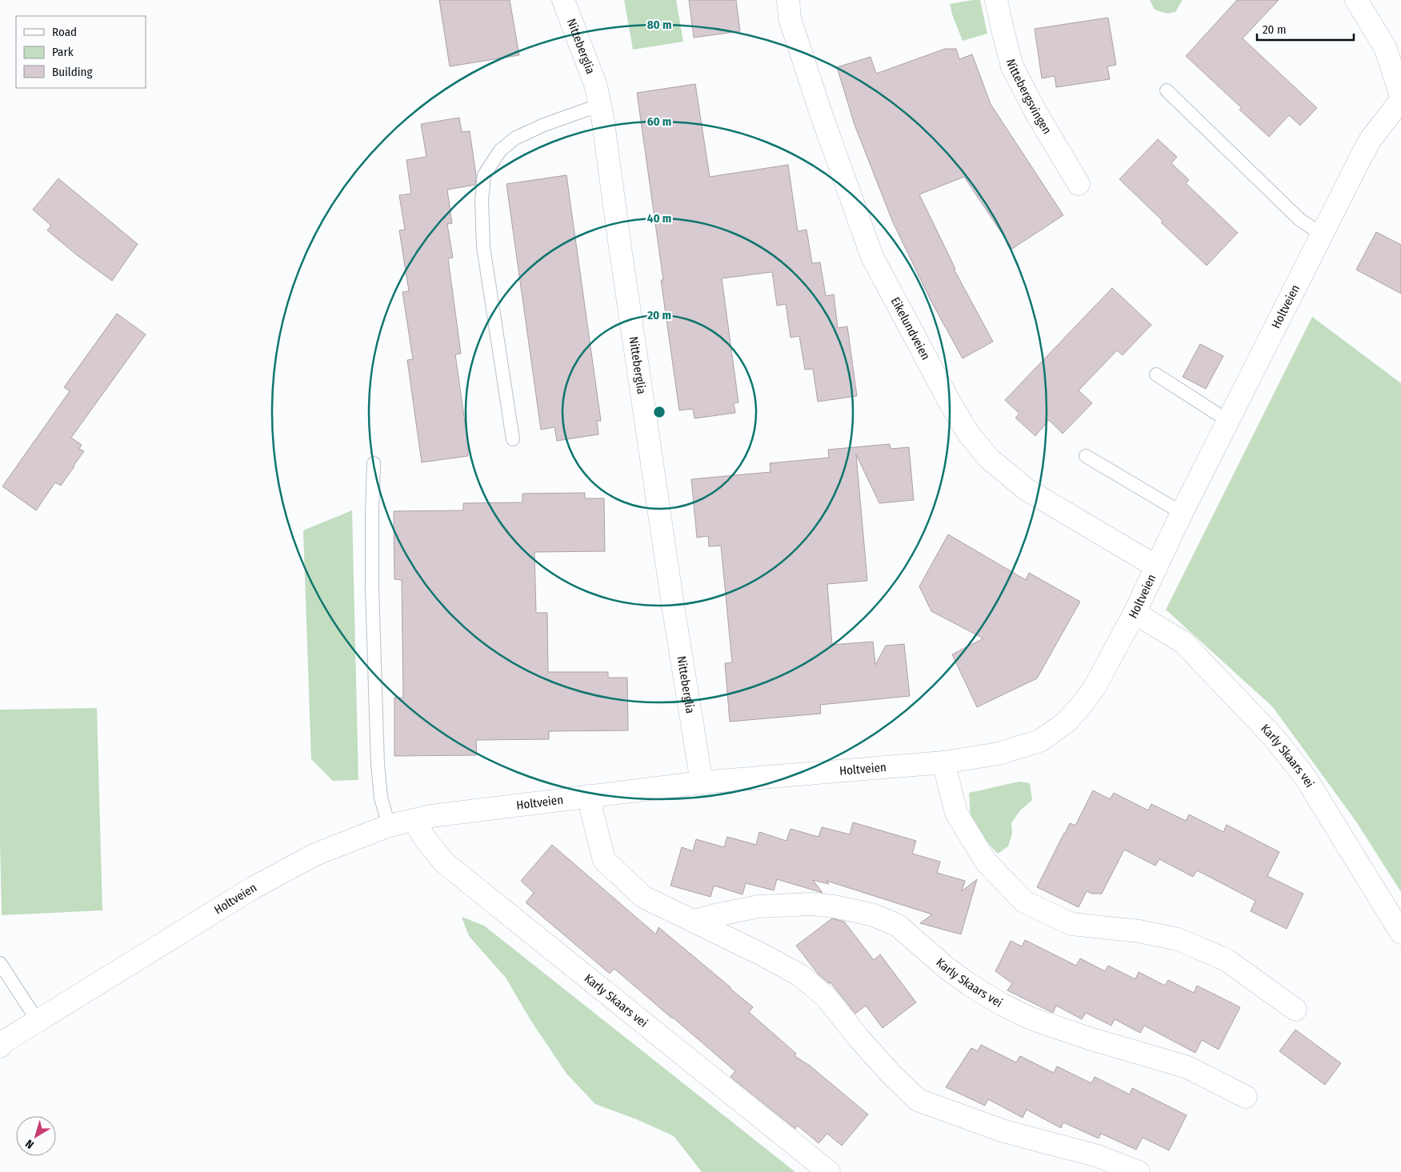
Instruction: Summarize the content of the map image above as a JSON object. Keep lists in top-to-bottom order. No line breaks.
{"streets":{"street":["Nitteberglia","Nittebergsvingen","Holtveien","Eikelundveien","Karly Skaars vei"]},"crossings":[["Nitteberglia","Holtveien"],["Holtveien","Eikelundveien"],["Holtveien","Karly Skaars vei"]],"legend":["Road","Park","Building"],"scale_bar":"20 m","north":"bottom left","rings":["80 m","60 m","40 m","20 m"]}
